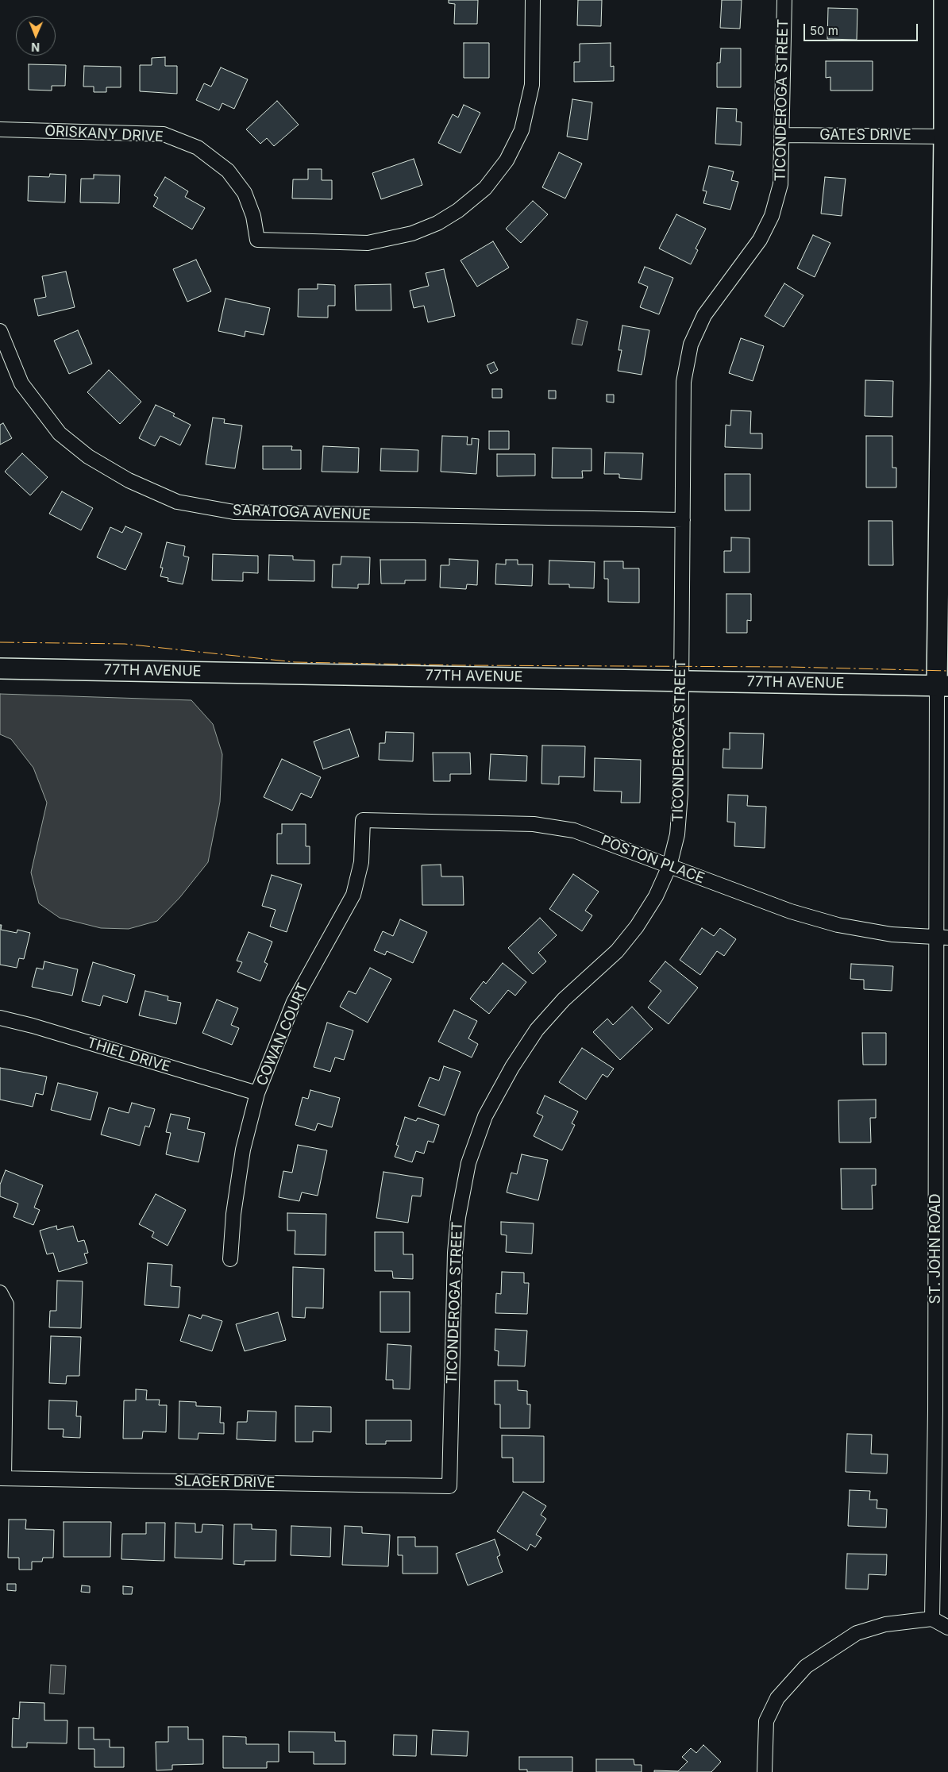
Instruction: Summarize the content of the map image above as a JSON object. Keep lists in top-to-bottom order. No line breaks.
{"streets":{"street":["TICONDEROGA STREET","ORISKANY DRIVE","GATES DRIVE","SARATOGA AVENUE","77TH AVENUE","POSTON PLACE","COWAN COURT","THIEL DRIVE","ST. JOHN ROAD","SLAGER DRIVE"]},"crossings":[["TICONDEROGA STREET","GATES DRIVE"],["TICONDEROGA STREET","SARATOGA AVENUE"],["TICONDEROGA STREET","77TH AVENUE"],["TICONDEROGA STREET","POSTON PLACE"],["TICONDEROGA STREET","SLAGER DRIVE"],["77TH AVENUE","ST. JOHN ROAD"],["POSTON PLACE","COWAN COURT"],["POSTON PLACE","ST. JOHN ROAD"],["COWAN COURT","THIEL DRIVE"]],"scale_bar":"50 m","north":"bottom"}
